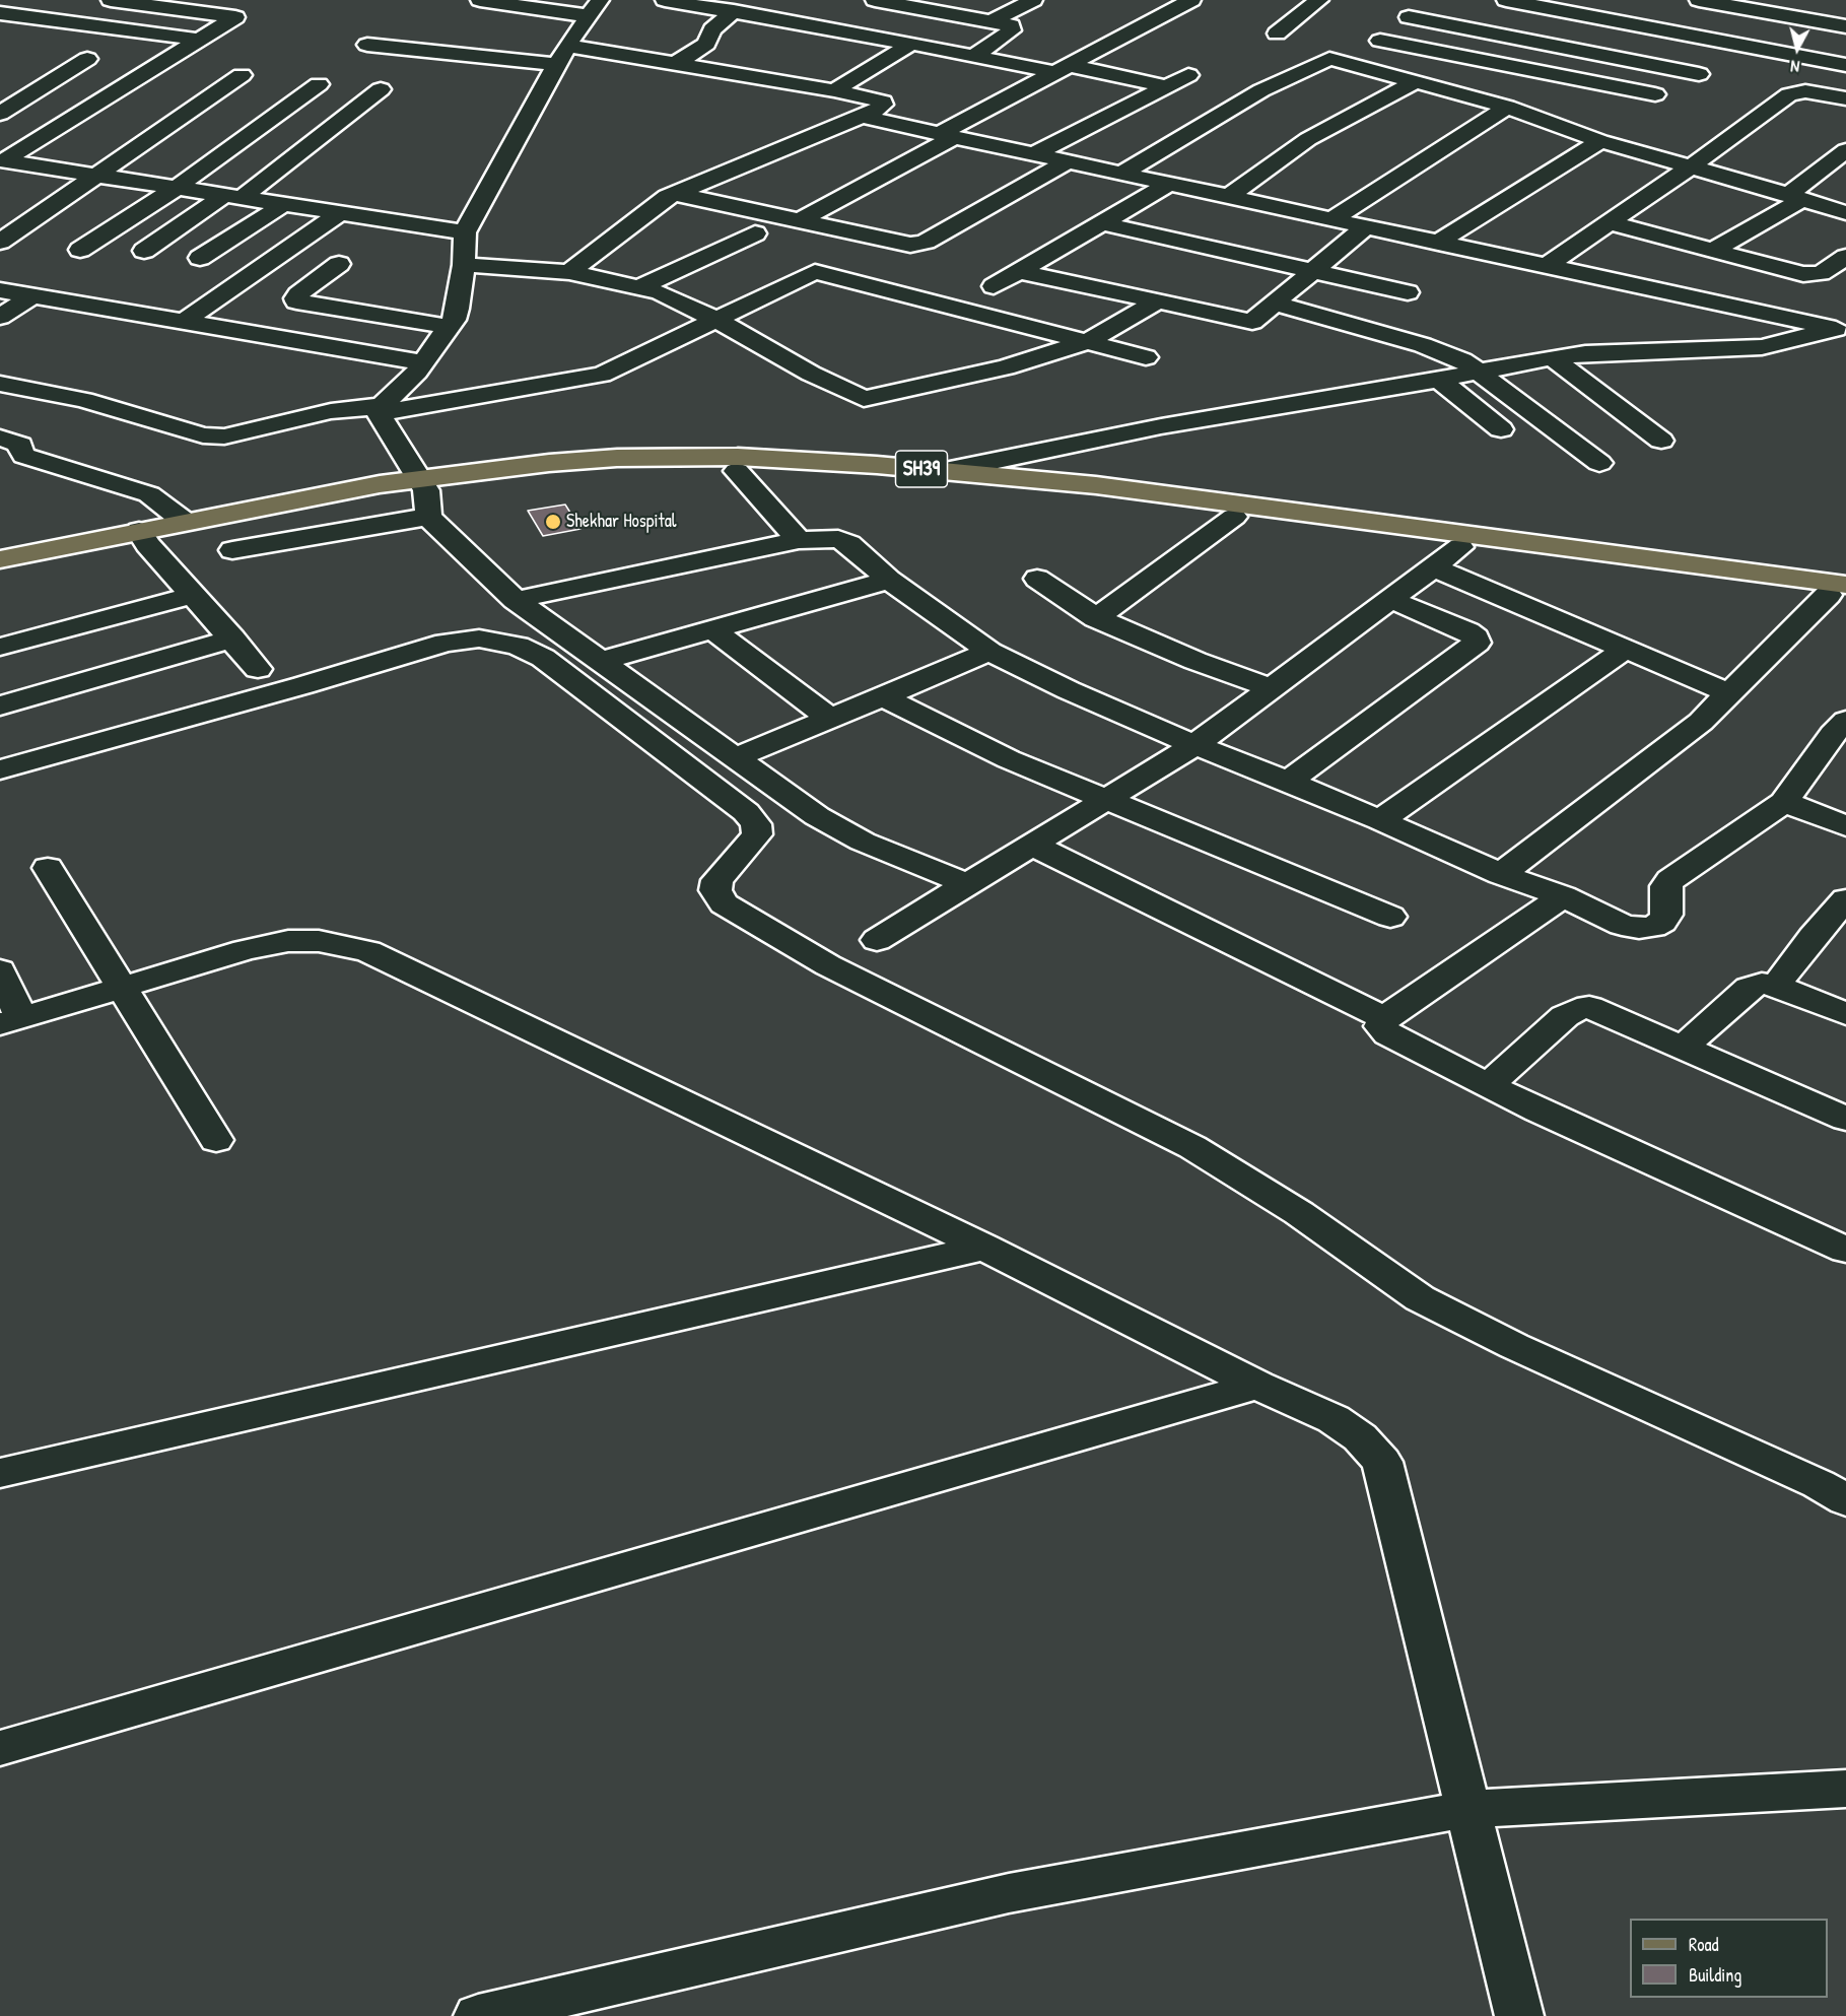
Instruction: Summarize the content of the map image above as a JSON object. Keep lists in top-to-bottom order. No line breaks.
{"streets":{"main road":["SH39"]},"places":["Shekhar Hospital"],"legend":["Road","Building"],"north":"bottom"}
